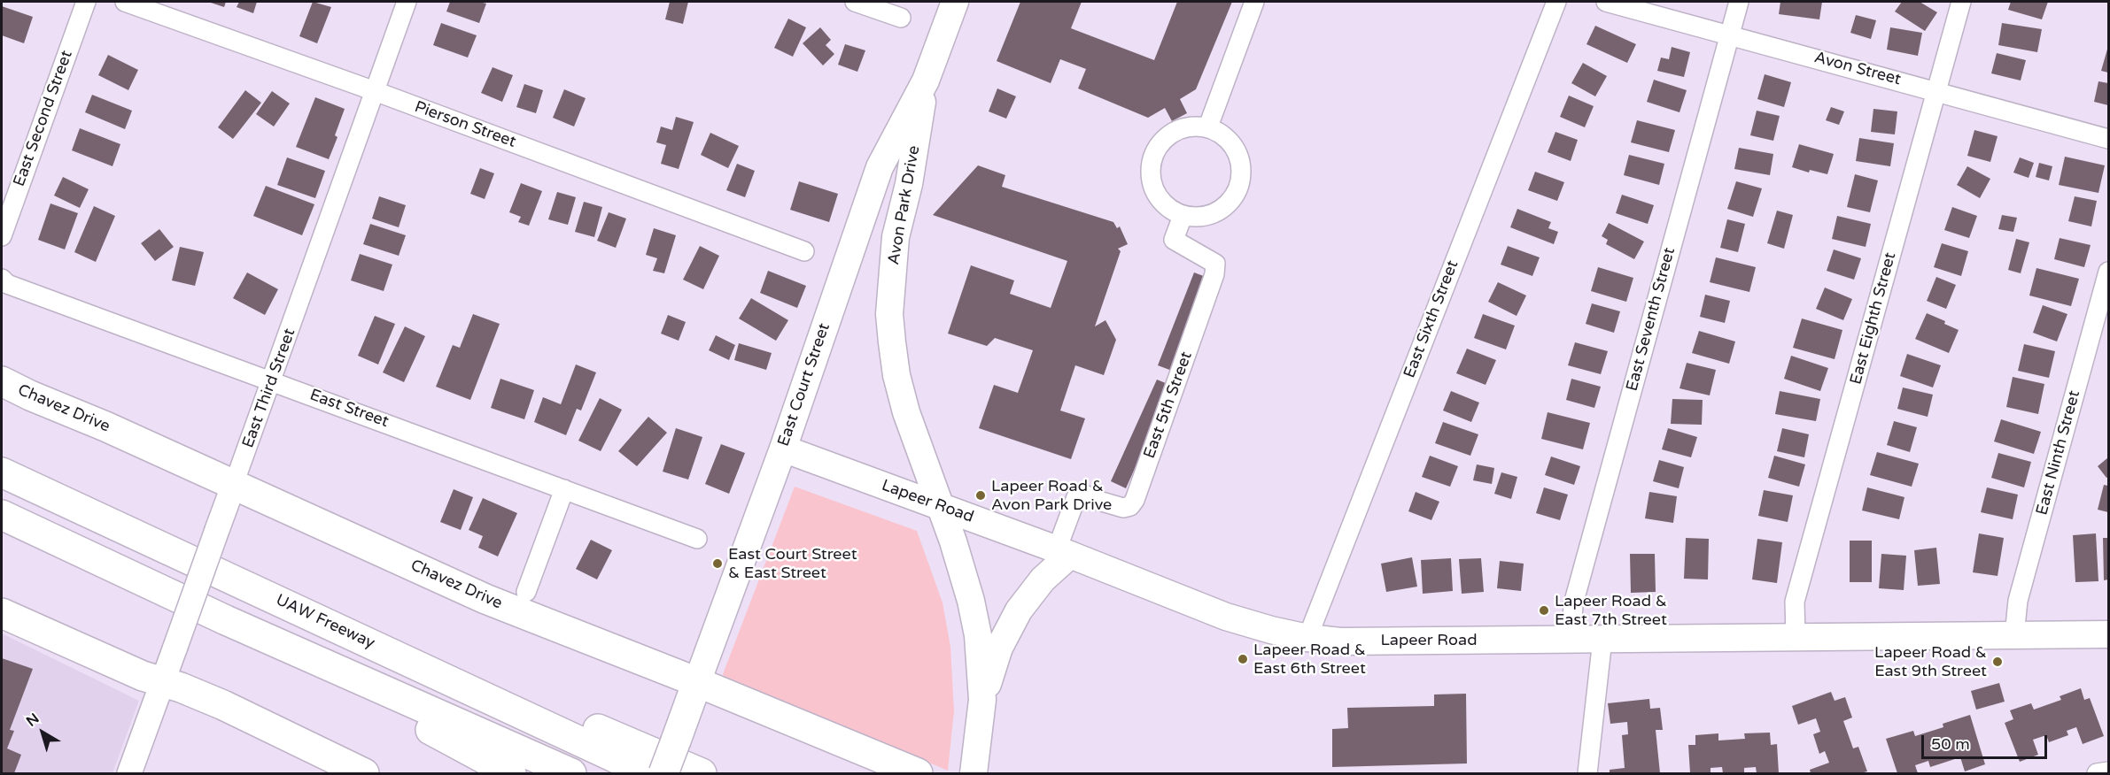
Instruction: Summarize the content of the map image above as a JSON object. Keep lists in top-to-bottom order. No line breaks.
{"streets":{"main road":["Avon Park Drive","East Court Street","Chavez Drive","Lapeer Road","UAW Freeway"],"street":["Avon Street","East Second Street","Pierson Street","East Eighth Street","East Sixth Street","East Seventh Street","East Third Street","East 5th Street","East Street","East Ninth Street"]},"crossings":[["Avon Street","East Eighth Street"],["Avon Street","East Seventh Street"],["Pierson Street","East Third Street"],["Avon Park Drive","East Court Street"],["Avon Park Drive","Lapeer Road"],["East Eighth Street","Lapeer Road"],["East Sixth Street","Lapeer Road"],["East Seventh Street","Lapeer Road"],["East Court Street","Chavez Drive"],["East Court Street","Lapeer Road"],["East Third Street","Chavez Drive"],["East Third Street","East Street"],["East 5th Street","Lapeer Road"],["East Ninth Street","Lapeer Road"]],"places":["Lapeer Road & Avon Park Drive","East Court Street & East Street","Lapeer Road & East 7th Street","Lapeer Road & East 6th Street","Lapeer Road & East 9th Street"],"scale_bar":"50 m","north":"top left"}
